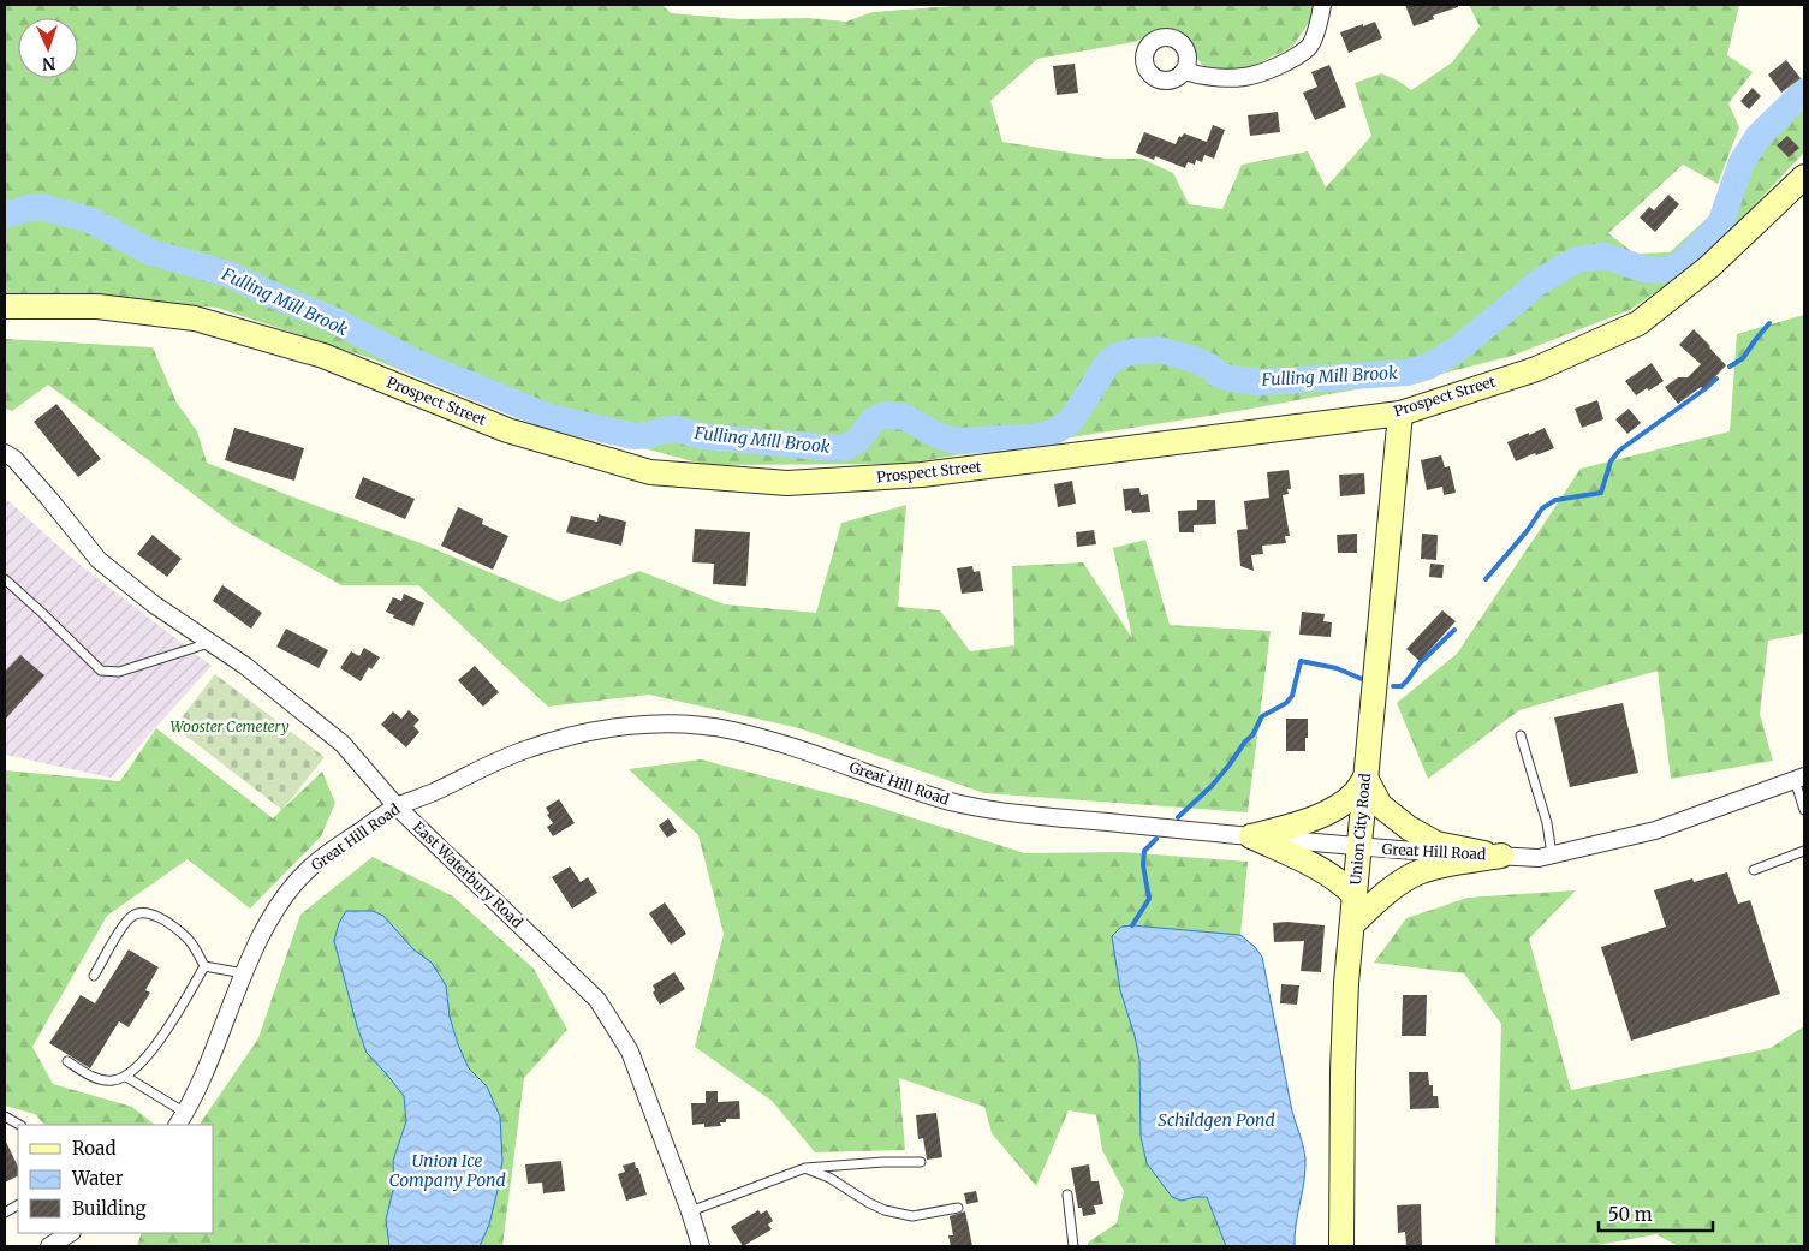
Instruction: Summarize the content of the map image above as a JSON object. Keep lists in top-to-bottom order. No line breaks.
{"streets":{"main road":["Prospect Street","Union City Road"],"street":["Great Hill Road","East Waterbury Road"]},"crossings":[["Prospect Street","Union City Road"],["Great Hill Road","Union City Road"],["Great Hill Road","East Waterbury Road"]],"water":["Fulling Mill Brook","Schildgen Pond","Union Ice Company Pond"],"parks":["Wooster Cemetery"],"legend":["Road","Water","Building"],"scale_bar":"50 m","north":"bottom"}
